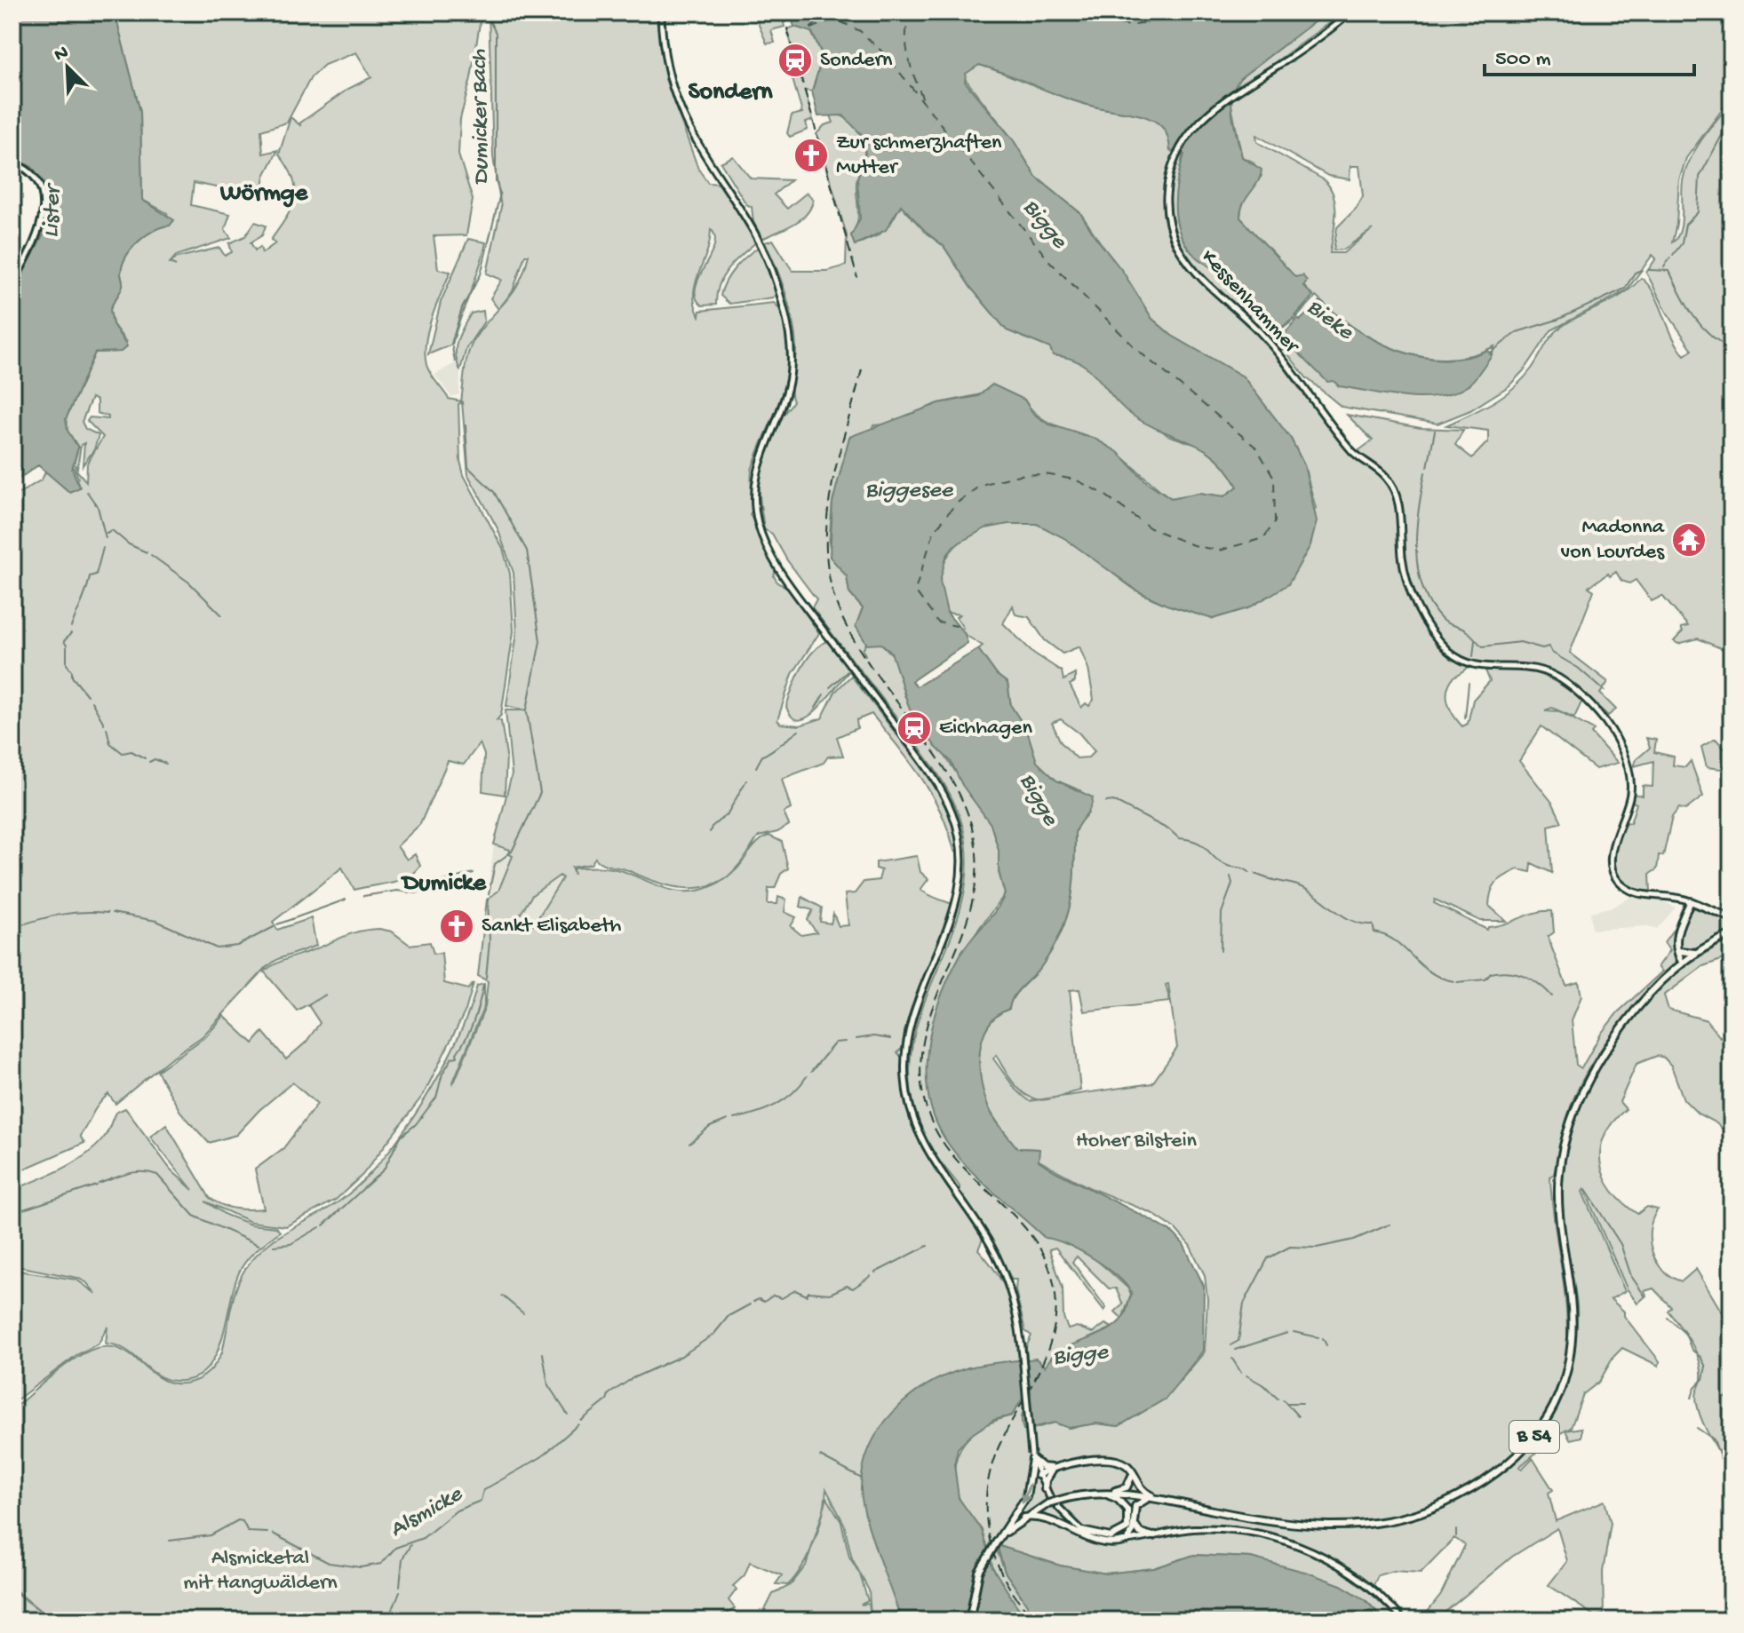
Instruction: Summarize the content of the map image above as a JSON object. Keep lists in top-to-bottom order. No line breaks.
{"streets":{"main road":["Kessenhammer","B 54"]},"districts":["Sondern","Wörmge","Dumicke"],"water":["Dumicker Bach","Lister","Bigge","Bieke","Biggesee","Alsmicke"],"parks":["Hoher Bilstein","Alsmicketal mit Hangwäldern"],"places":{"station":["Sondern","Eichhagen"],"church":["Zur schmerzhaften Mutter","Sankt Elisabeth"],"temple":["Madonna von Lourdes"]},"scale_bar":"500 m","north":"top left"}
